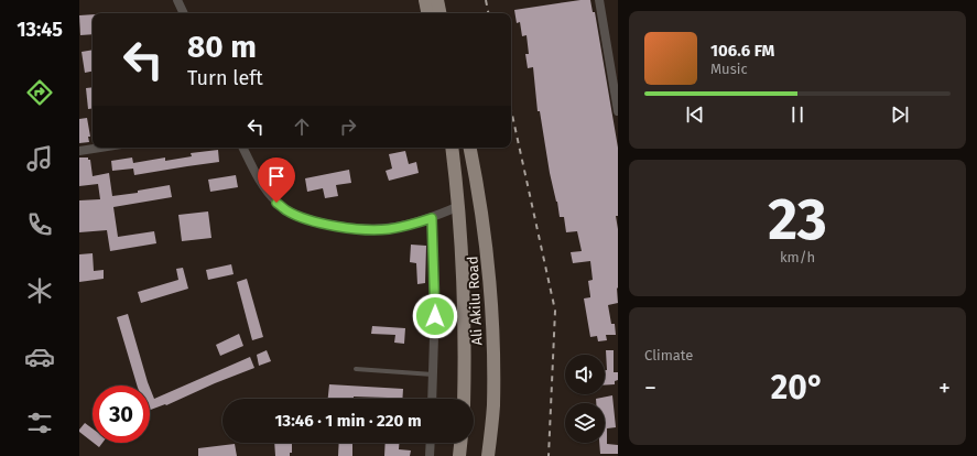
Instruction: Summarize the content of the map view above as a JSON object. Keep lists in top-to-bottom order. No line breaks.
{"streets":{"main road":["Ali Akilu Road"]},"page":{"tabs":"13:45","turn":["80 m","Turn left"],"song":["106.6 FM","Music"],"tile":[["23","km/h"],"Climate"],"heat":["−","20°","+"],"limit":"30","trip":"13:46 · 1 min · 220 m"}}
